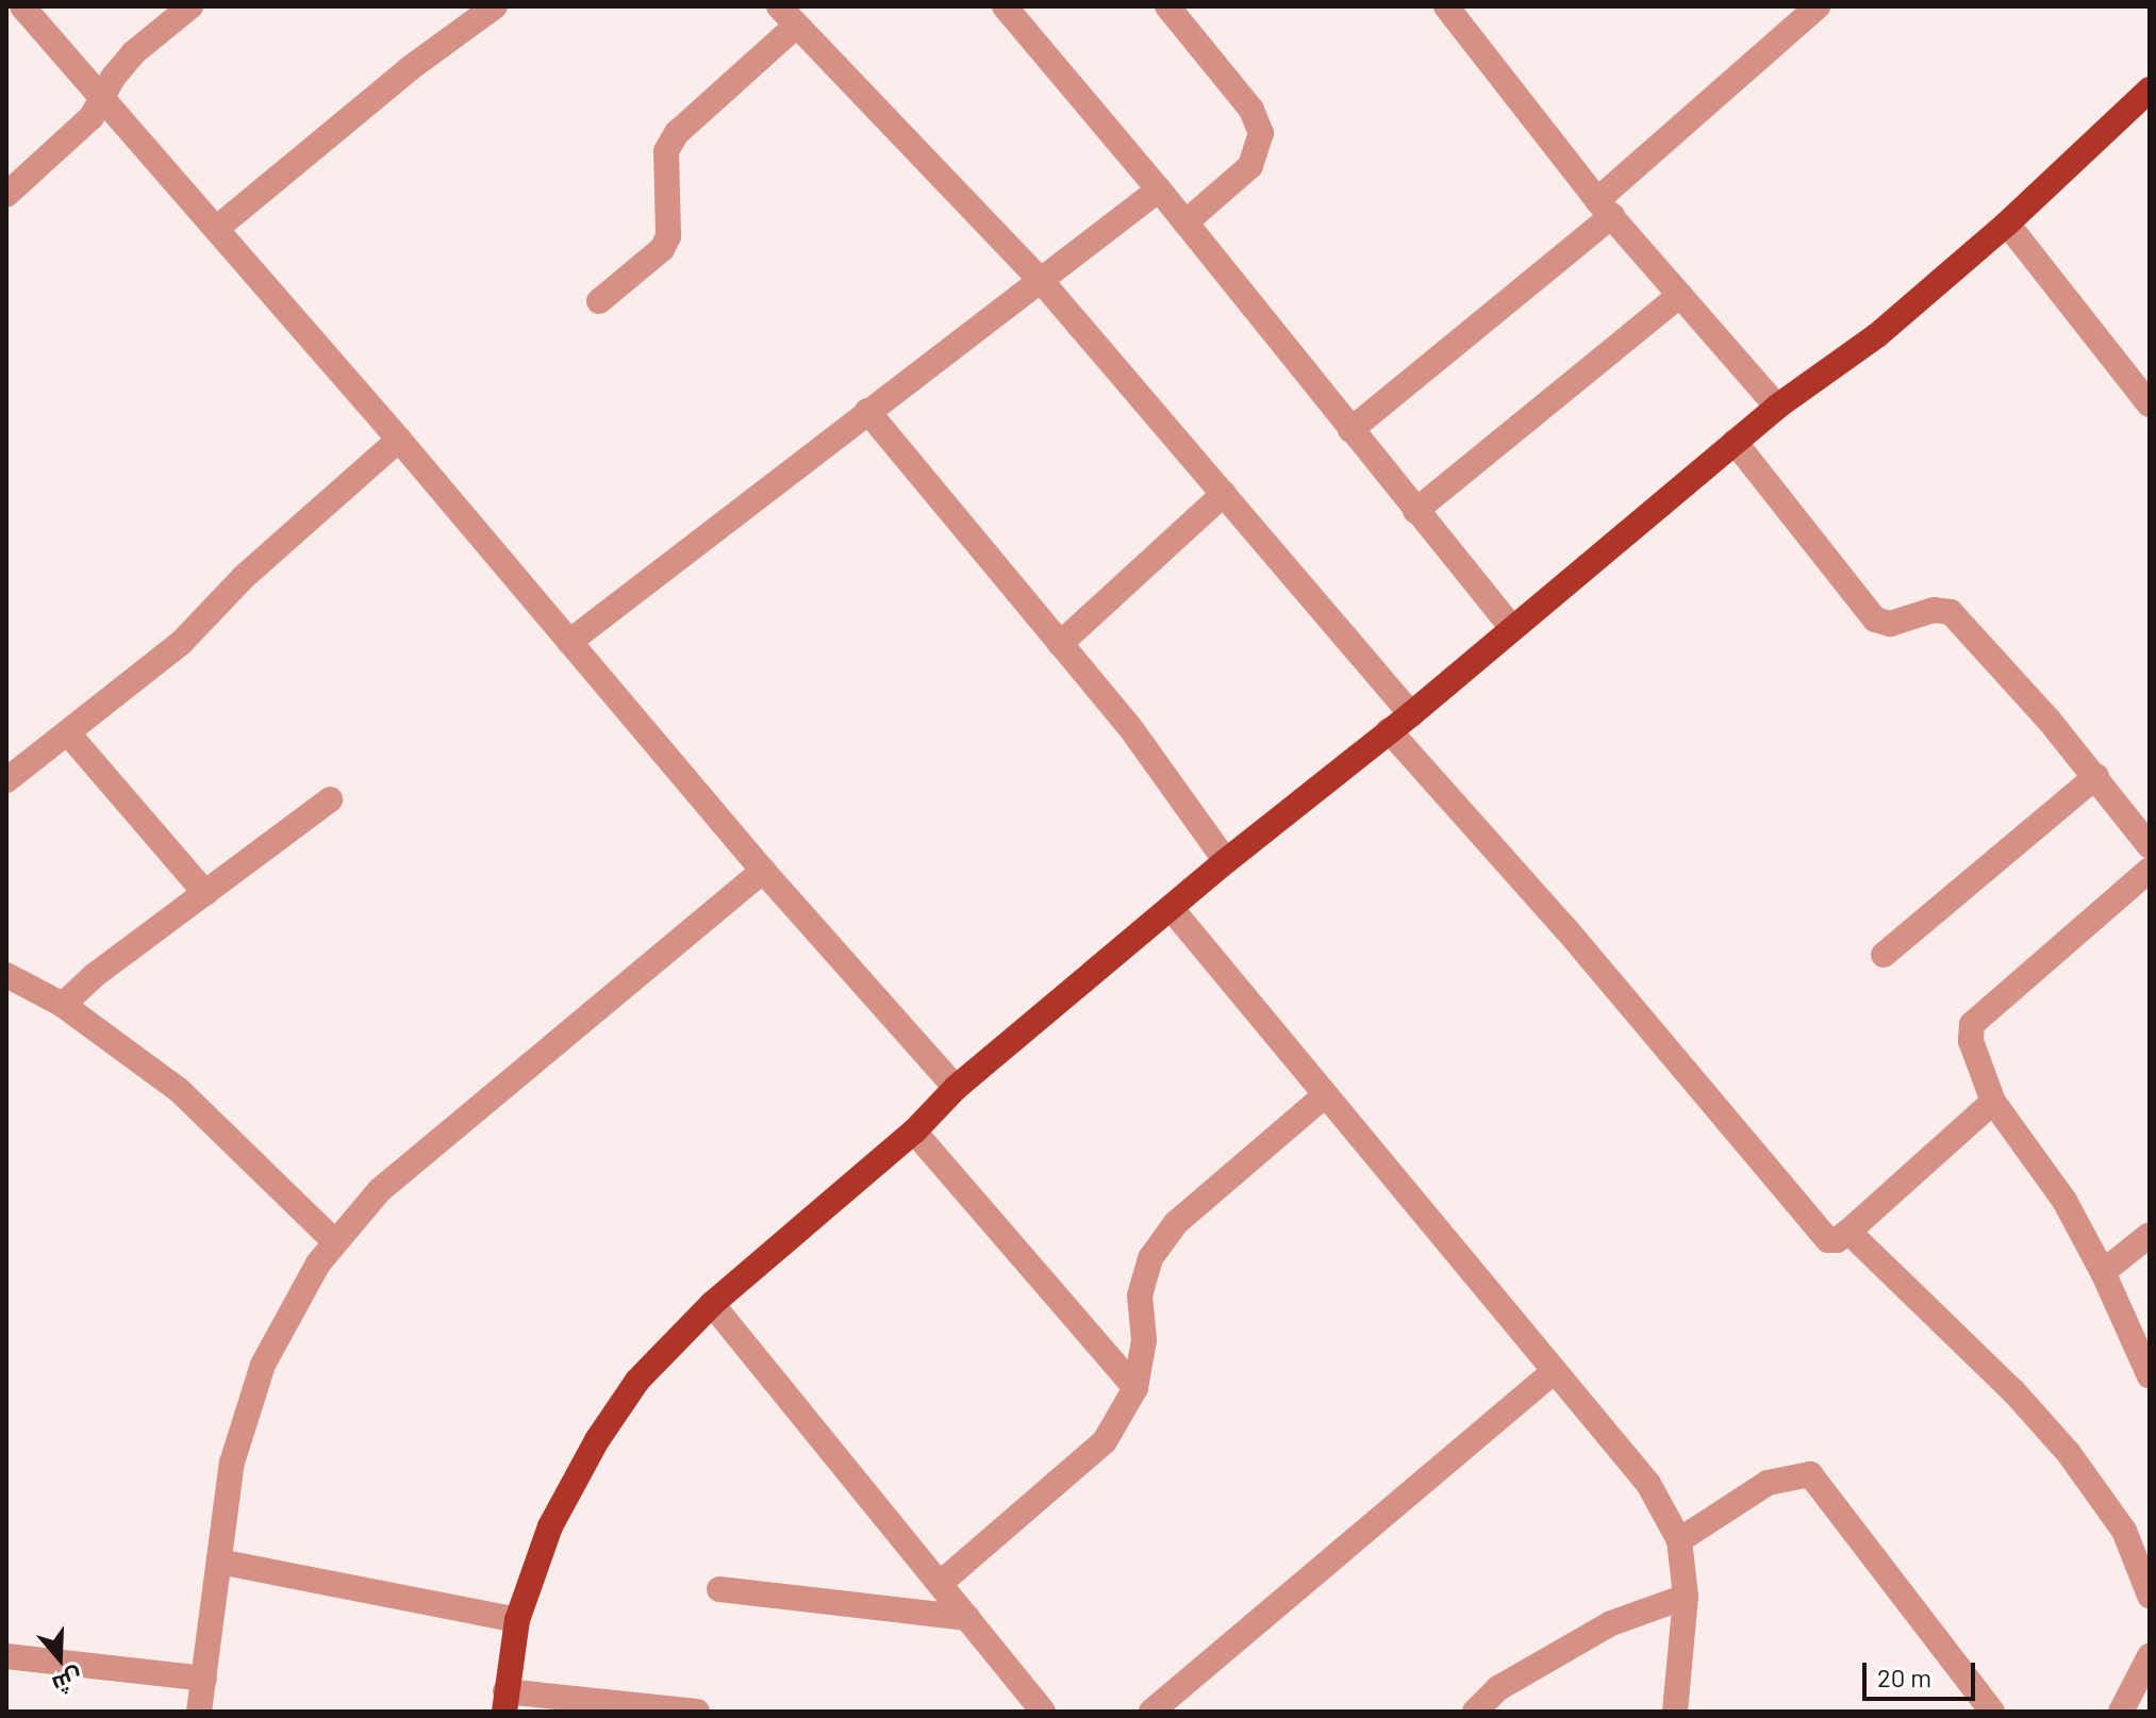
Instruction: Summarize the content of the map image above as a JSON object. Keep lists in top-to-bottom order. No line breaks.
{"scale_bar":"20 m","north":"bottom"}
